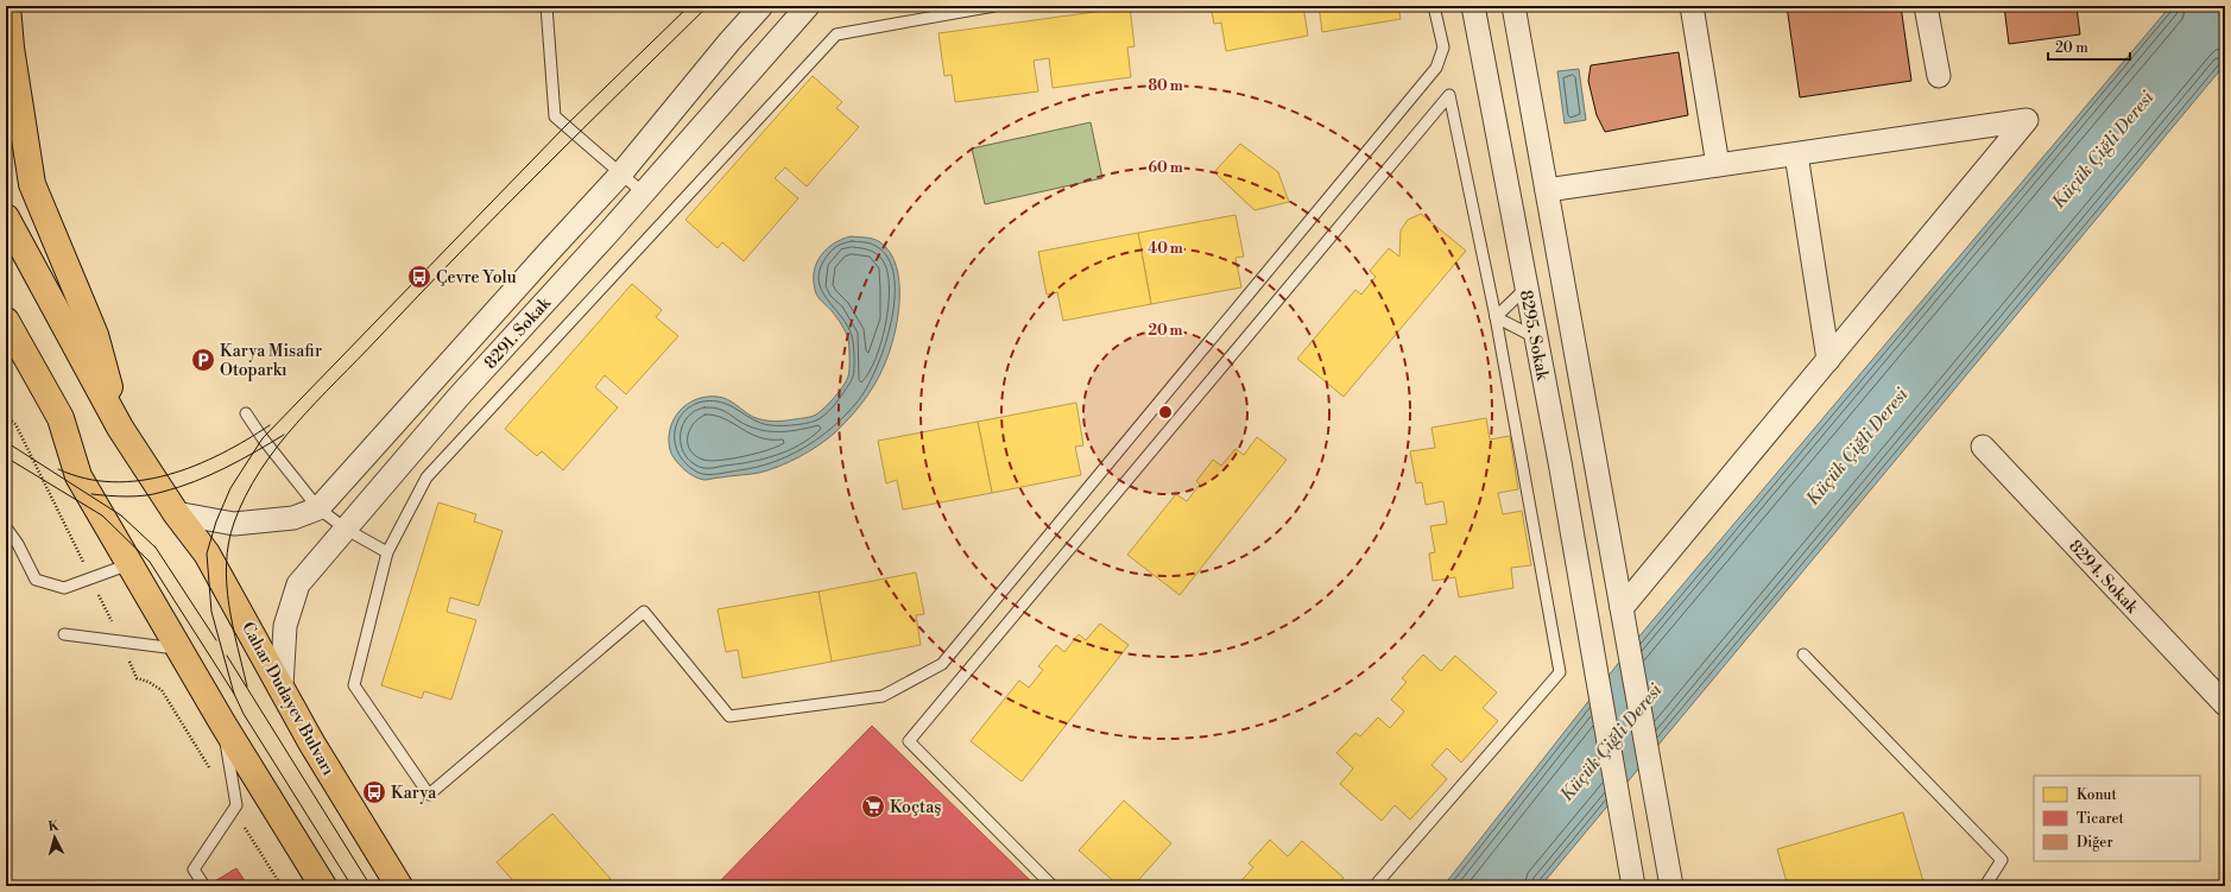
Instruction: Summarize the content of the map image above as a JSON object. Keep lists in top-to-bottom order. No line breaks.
{"streets":{"main road":["Cahar Dudayev Bulvarı"],"street":["8291. Sokak","8295. Sokak","8294. Sokak"]},"crossings":[["8291. Sokak","Cahar Dudayev Bulvarı"]],"water":["Küçük Çiğli Deresi"],"places":{"bus stop":["Çevre Yolu","Karya"],"parking":["Karya Misafir Otoparkı"],"supermarket":["Koçtaş"]},"legend":["Konut","Ticaret","Diğer"],"scale_bar":"20 m","north":"top","rings":["80 m","60 m","40 m","20 m"]}
